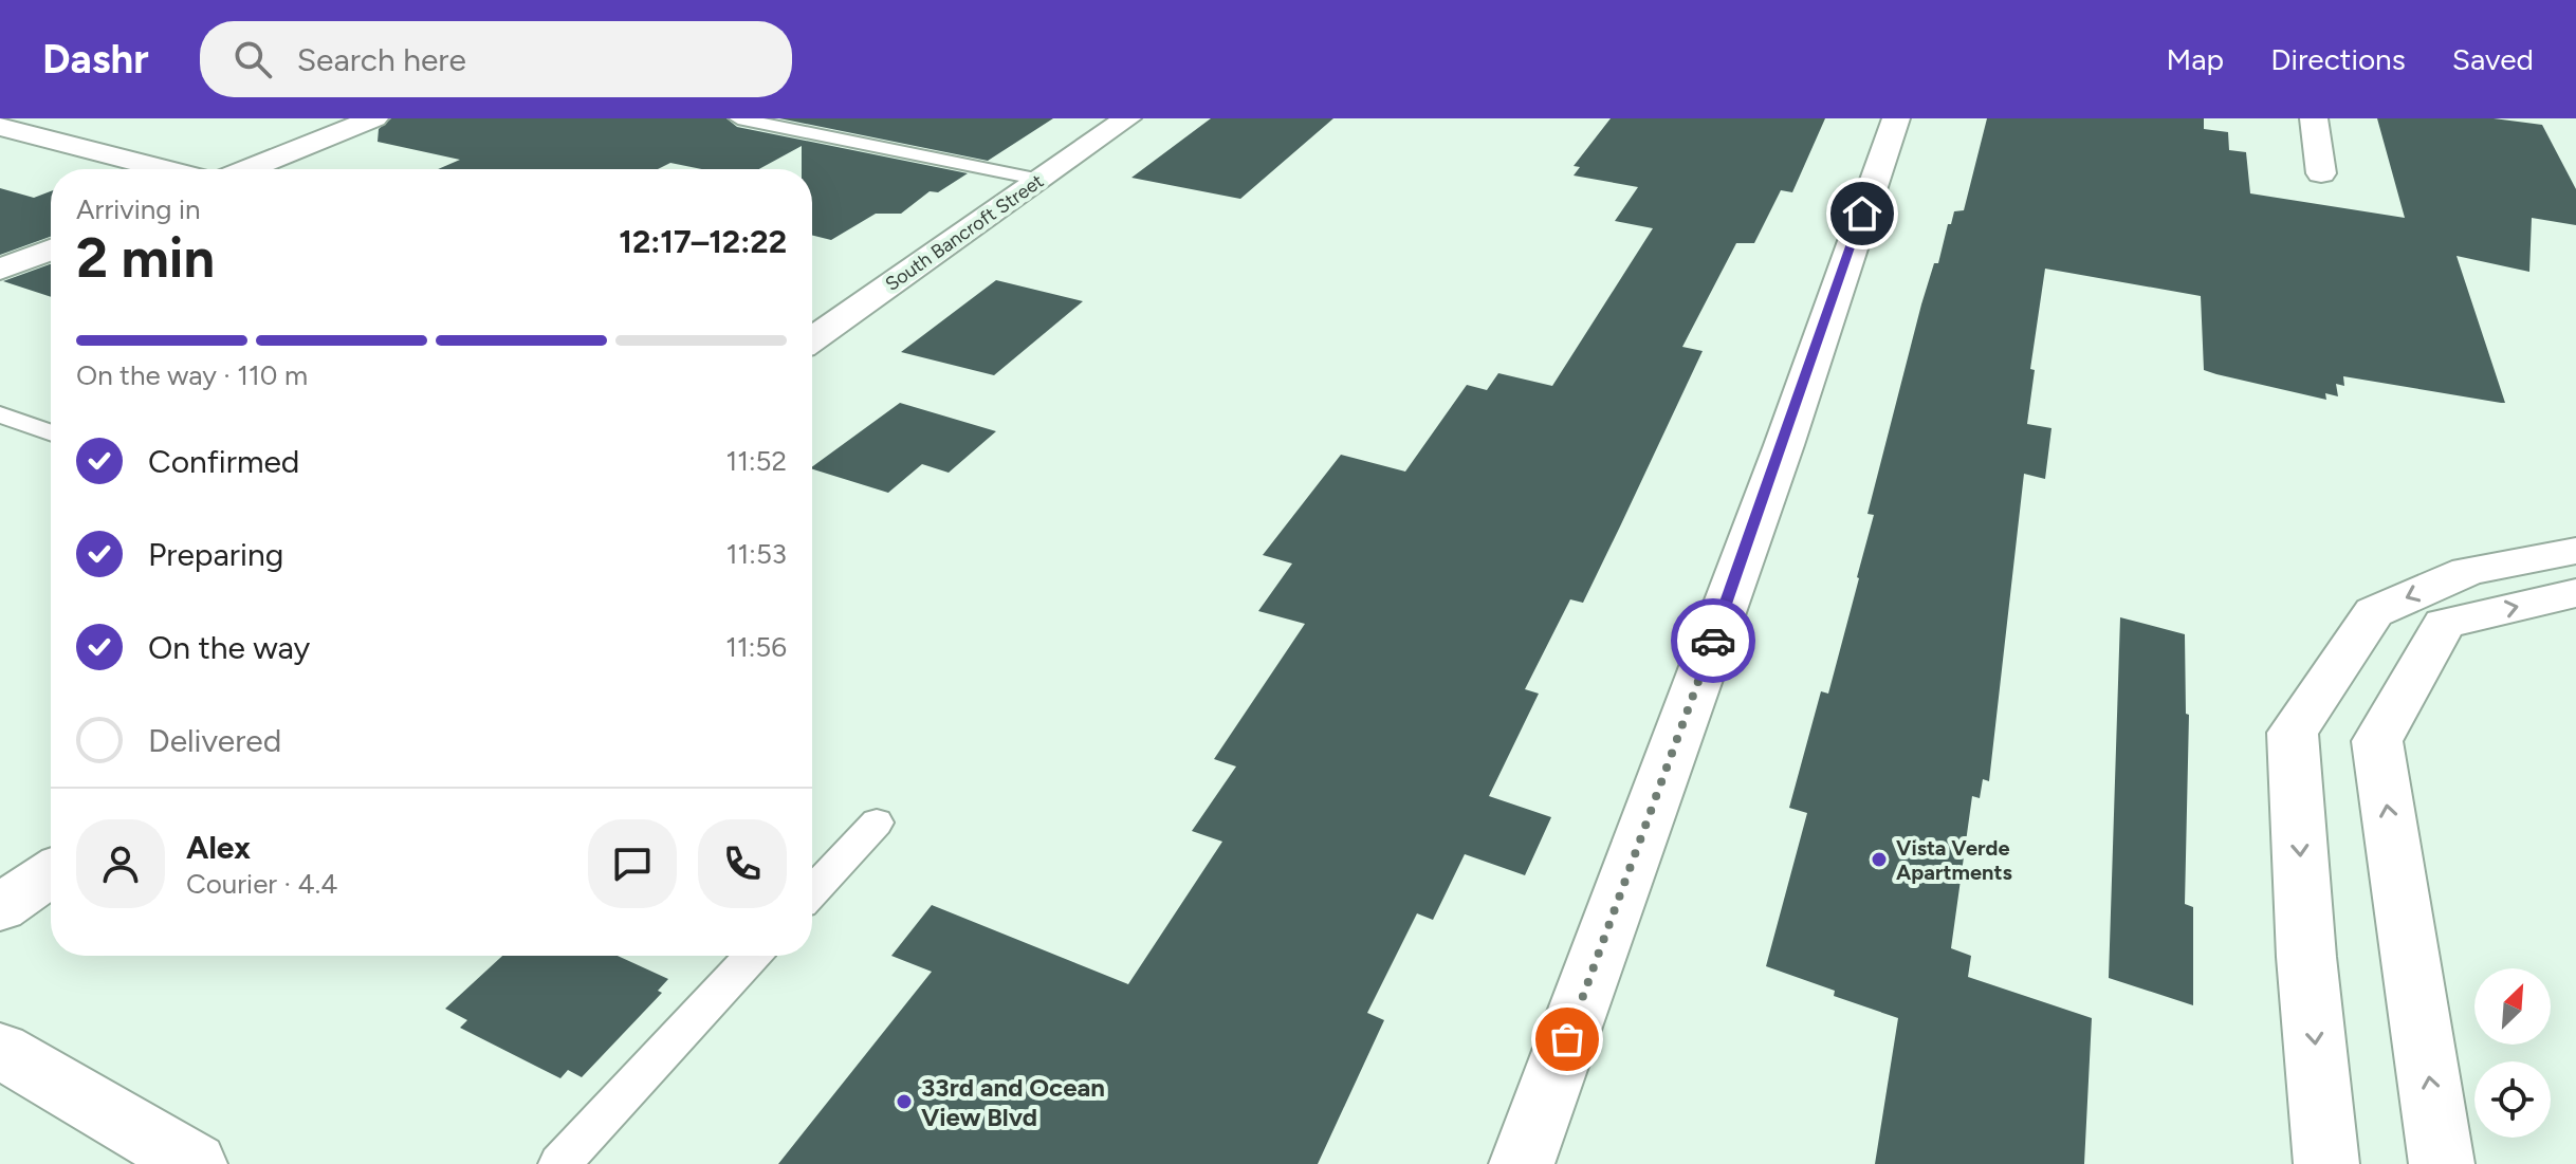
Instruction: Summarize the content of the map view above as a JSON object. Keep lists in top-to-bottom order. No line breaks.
{"streets":{"main road":["South Bancroft Street"]},"places":["Vista Verde Apartments","33rd and Ocean View Blvd"],"north":"top right","page":{"header":"Dashr","search":"Search here","nav":["Map","Directions","Saved"],"heading":["2 min","Arriving in","12:17–12:22"],"panel":["Alex","Courier · 4.4"],"bar":"On the way · 110 m","list":[["Confirmed","11:52"],["Preparing","11:53"],["On the way","11:56"],"Delivered"]}}
